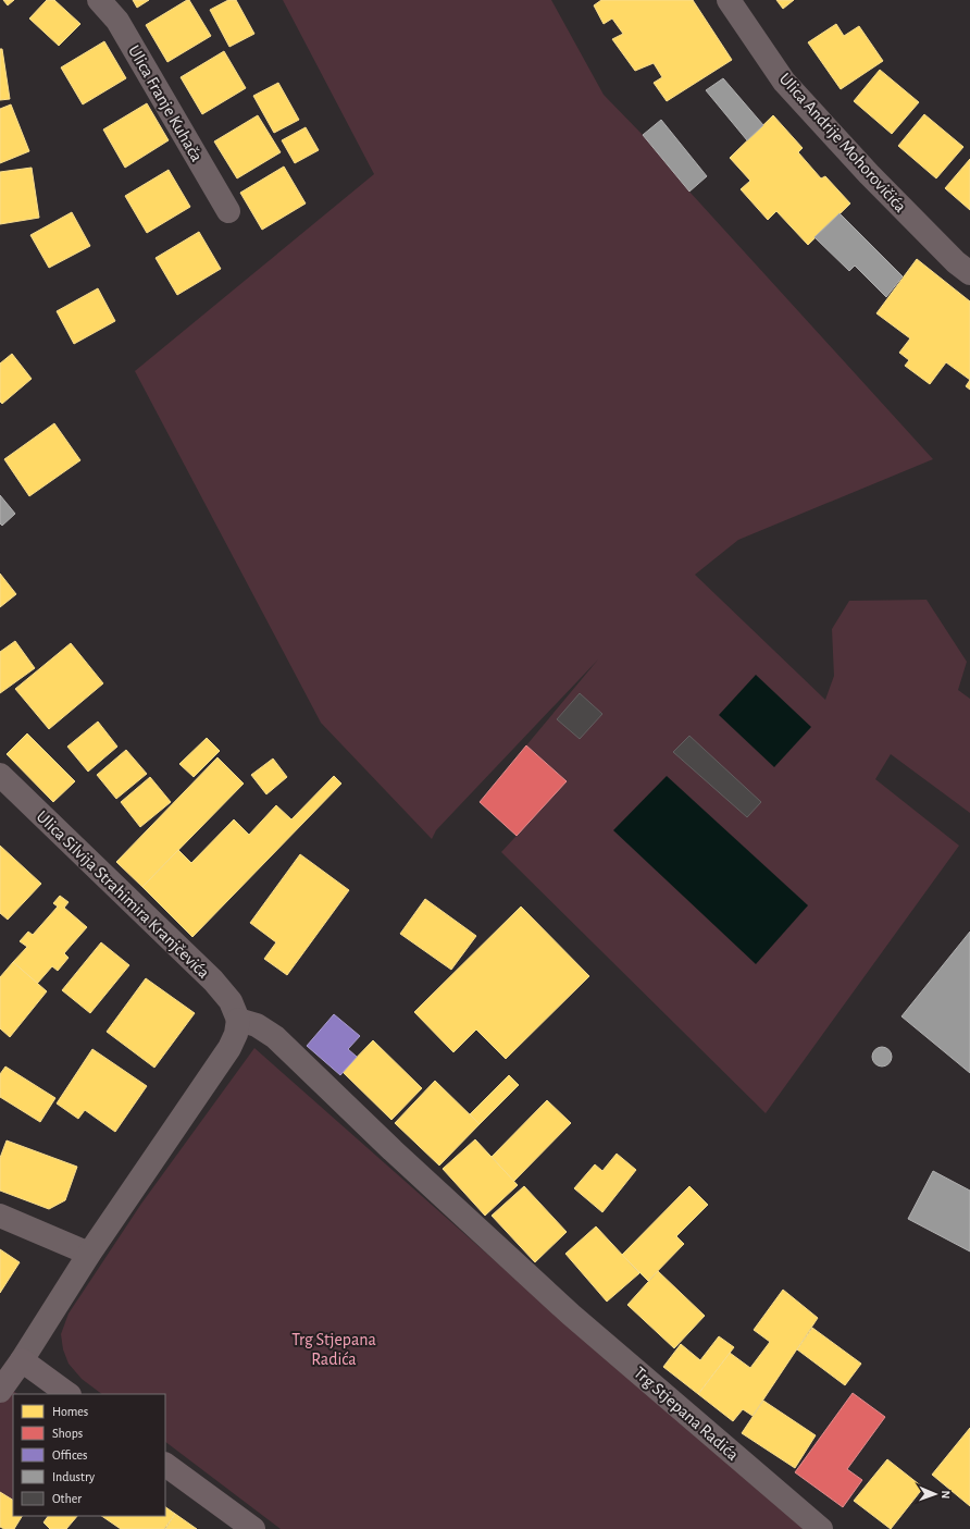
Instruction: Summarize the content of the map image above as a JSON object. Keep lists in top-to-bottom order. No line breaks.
{"streets":{"street":["Ulica Franje Kuhača","Ulica Andrije Mohorovičića","Ulica Silvija Strahimira Kranjčevića","Trg Stjepana Radića"]},"crossings":[["Ulica Silvija Strahimira Kranjčevića","Trg Stjepana Radića"]],"parks":["Trg Stjepana Radića"],"legend":["Homes","Shops","Offices","Industry","Other"],"north":"right"}
